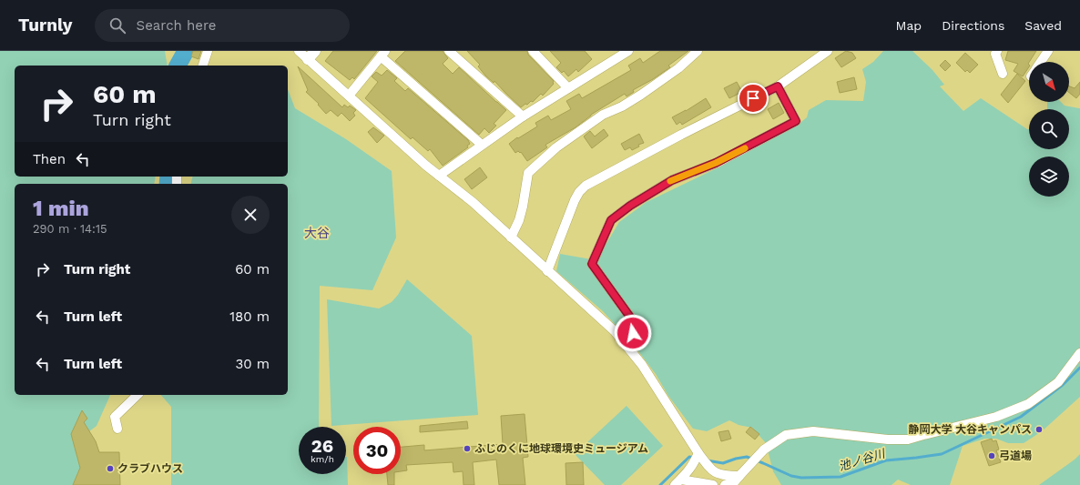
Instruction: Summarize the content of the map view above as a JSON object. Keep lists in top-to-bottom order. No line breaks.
{"districts":["大谷"],"water":["池ノ谷川"],"places":["静岡大学 大谷キャンパス","ふじのくに地球環境史ミュージアム","弓道場","クラブハウス"],"north":"bottom right","page":{"header":"Turnly","search":"Search here","nav":["Map","Directions","Saved"],"turn":["60 m","Turn right"],"then":"Then","heading":["1 min","290 m · 14:15"],"list":[{"name":"Turn right","value":"60 m"},{"name":"Turn left","value":"180 m"},{"name":"Turn left","value":"30 m"}],"speed":"26 km/h","limit":"30"}}
